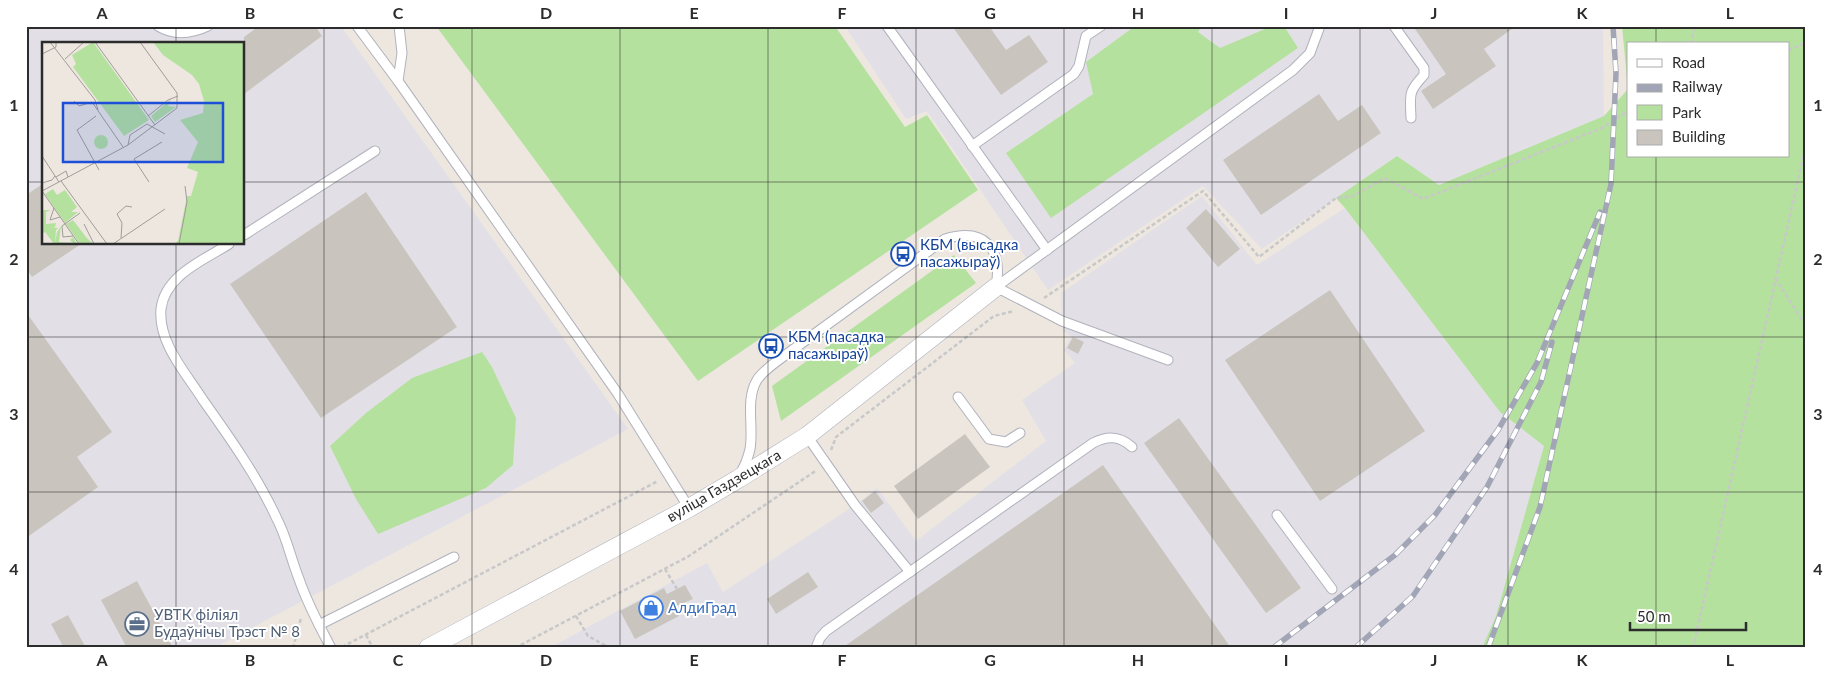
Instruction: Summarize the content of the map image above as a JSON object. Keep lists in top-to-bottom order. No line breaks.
{"streets":{"street":["вуліца Газдзецкага"]},"places":{"bus stop":["КБМ (высадка пасажыраў)","КБМ (пасадка пасажыраў)"],"shop":["АлдиГрад"],"office":["УВТК філіял Будаўнічы Трэст № 8"]},"legend":["Road","Railway","Park","Building"],"scale_bar":"50 m","grid":{"columns":["A","B","C","D","E","F","G","H","I","J","K","L"],"rows":["1","2","3","4"]}}
